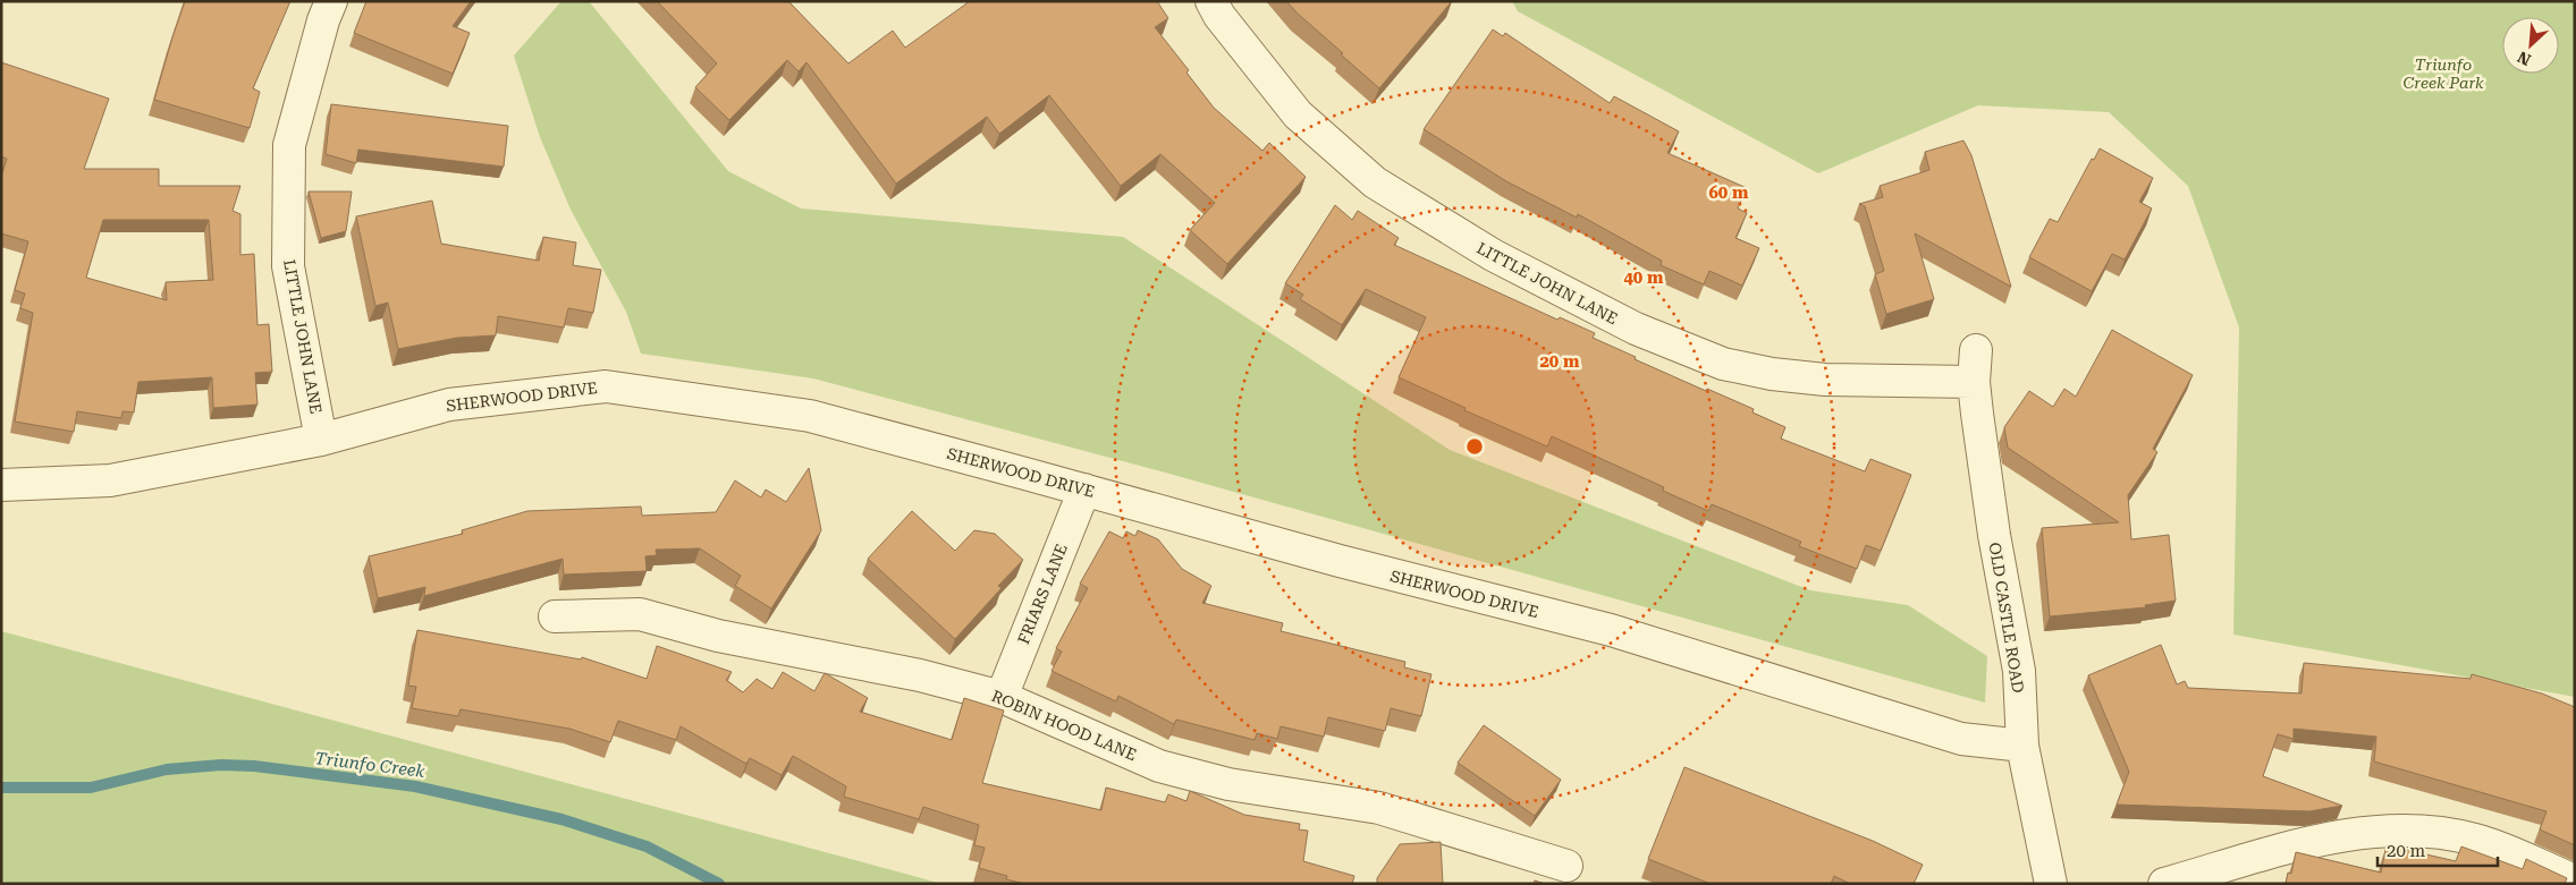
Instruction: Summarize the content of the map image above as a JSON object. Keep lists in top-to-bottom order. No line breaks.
{"streets":{"street":["LITTLE JOHN LANE","SHERWOOD DRIVE","FRIARS LANE","OLD CASTLE ROAD","ROBIN HOOD LANE"]},"crossings":[["LITTLE JOHN LANE","SHERWOOD DRIVE"],["LITTLE JOHN LANE","OLD CASTLE ROAD"],["SHERWOOD DRIVE","FRIARS LANE"],["SHERWOOD DRIVE","OLD CASTLE ROAD"],["FRIARS LANE","ROBIN HOOD LANE"]],"water":["Triunfo Creek"],"parks":["Triunfo Creek Park"],"scale_bar":"20 m","north":"bottom left","rings":["60 m","40 m","20 m"]}
